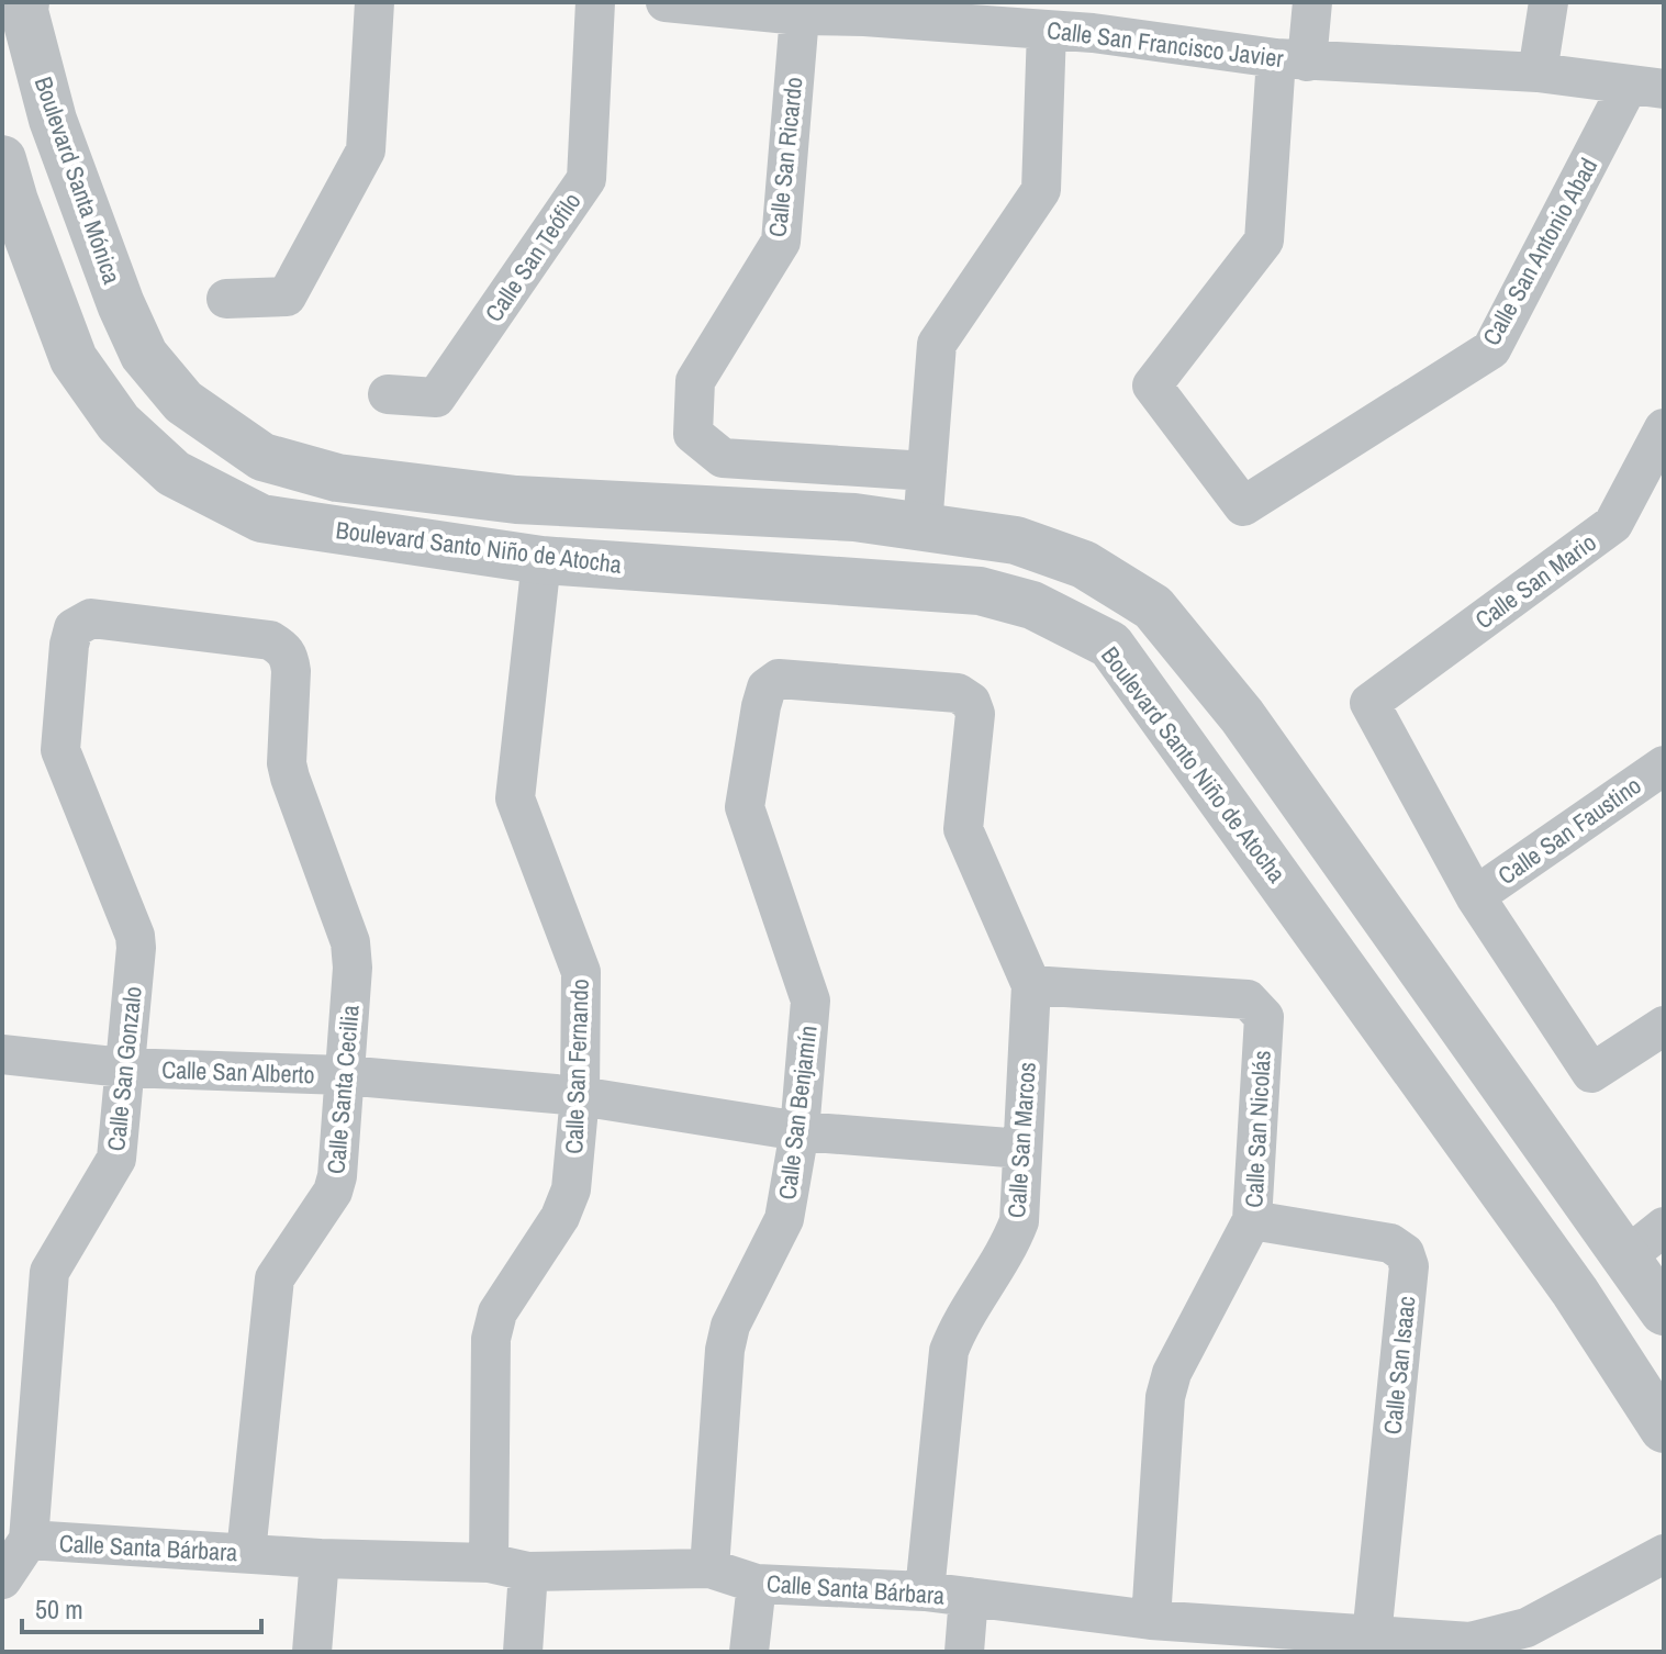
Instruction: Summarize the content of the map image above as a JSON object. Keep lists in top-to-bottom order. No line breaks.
{"streets":{"street":["Calle San Francisco Javier","Calle San Ricardo","Boulevard Santa Mónica","Calle San Antonio Abad","Calle San Teófilo","Boulevard Santo Niño de Atocha","Calle San Mario","Calle San Faustino","Calle San Fernando","Calle San Gonzalo","Calle San Alberto","Calle Santa Cecilia","Calle San Benjamín","Calle San Nicolás","Calle San Marcos","Calle San Isaac","Calle Santa Bárbara"]},"crossings":[["Calle San Francisco Javier","Calle San Ricardo"],["Calle San Francisco Javier","Calle San Antonio Abad"],["Boulevard Santo Niño de Atocha","Calle San Fernando"],["Calle San Mario","Calle San Faustino"],["Calle San Fernando","Calle San Alberto"],["Calle San Fernando","Calle Santa Bárbara"],["Calle San Gonzalo","Calle San Alberto"],["Calle San Gonzalo","Calle Santa Cecilia"],["Calle San Gonzalo","Calle Santa Bárbara"],["Calle San Alberto","Calle Santa Cecilia"],["Calle San Alberto","Calle San Benjamín"],["Calle San Alberto","Calle San Marcos"],["Calle Santa Cecilia","Calle Santa Bárbara"],["Calle San Benjamín","Calle San Marcos"],["Calle San Benjamín","Calle Santa Bárbara"],["Calle San Nicolás","Calle San Marcos"],["Calle San Nicolás","Calle San Isaac"],["Calle San Nicolás","Calle Santa Bárbara"],["Calle San Marcos","Calle Santa Bárbara"],["Calle San Isaac","Calle Santa Bárbara"]],"scale_bar":"50 m"}
